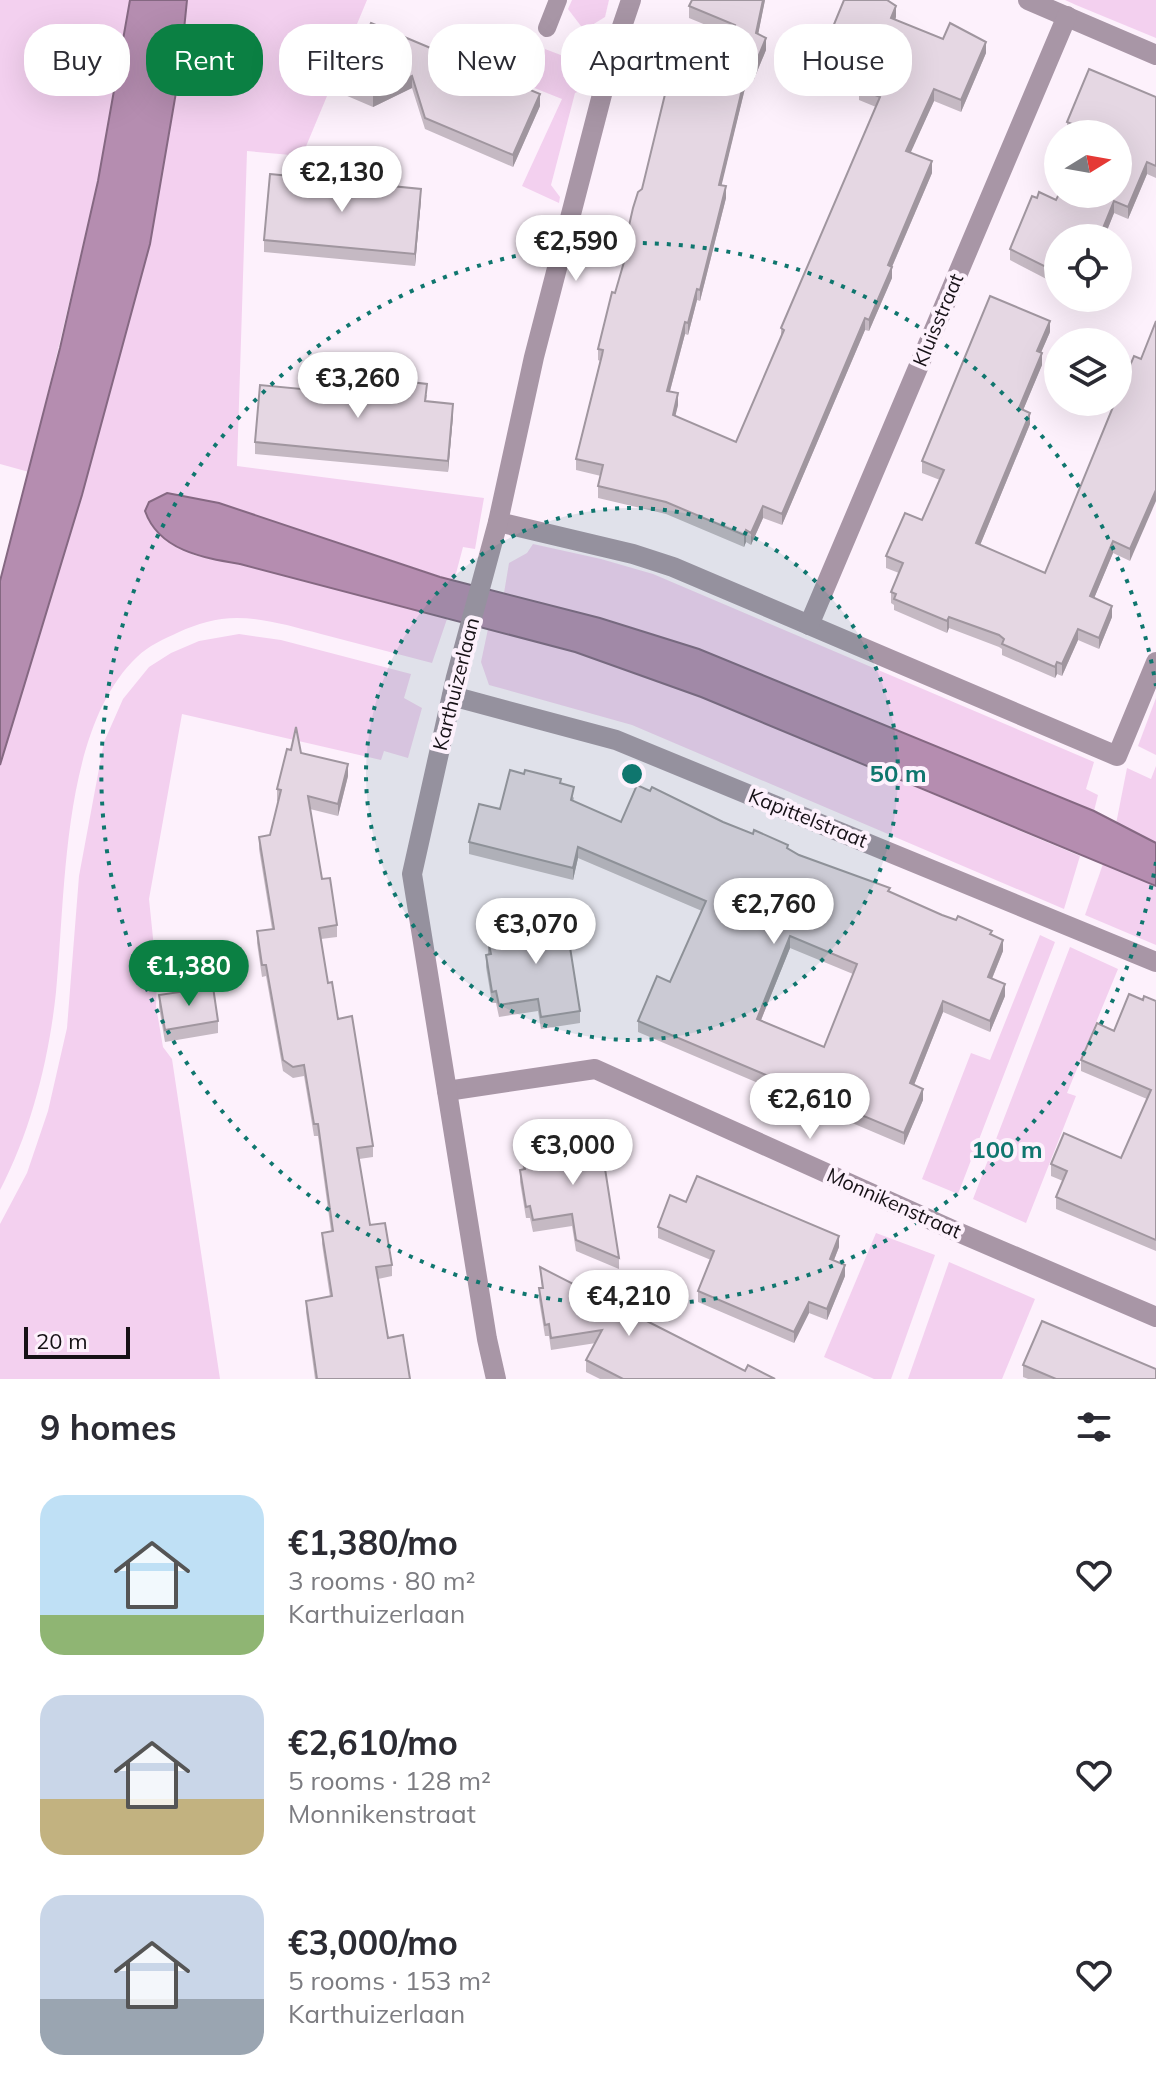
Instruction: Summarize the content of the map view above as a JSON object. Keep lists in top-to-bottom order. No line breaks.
{"streets":{"street":["Kluisstraat","Karthuizerlaan","Kapittelstraat","Monnikenstraat"]},"crossings":[["Karthuizerlaan","Kapittelstraat"],["Karthuizerlaan","Monnikenstraat"]],"scale_bar":"20 m","north":"right","page":{"chip":["Buy","Rent","Filters","New","Apartment","House"],"price":["€2,130","€2,590","€3,260","€2,760","€3,070","€1,380","€2,610","€3,000","€4,210"],"scale":"20 m","heading":"9 homes","list":[{"name":"€1,380/mo","note":"3 rooms · 80 m² · Karthuizerlaan"},{"name":"€2,610/mo","note":"5 rooms · 128 m² · Monnikenstraat"},{"name":"€3,000/mo","note":"5 rooms · 153 m² · Karthuizerlaan"}]},"rings":["50 m","100 m"]}
